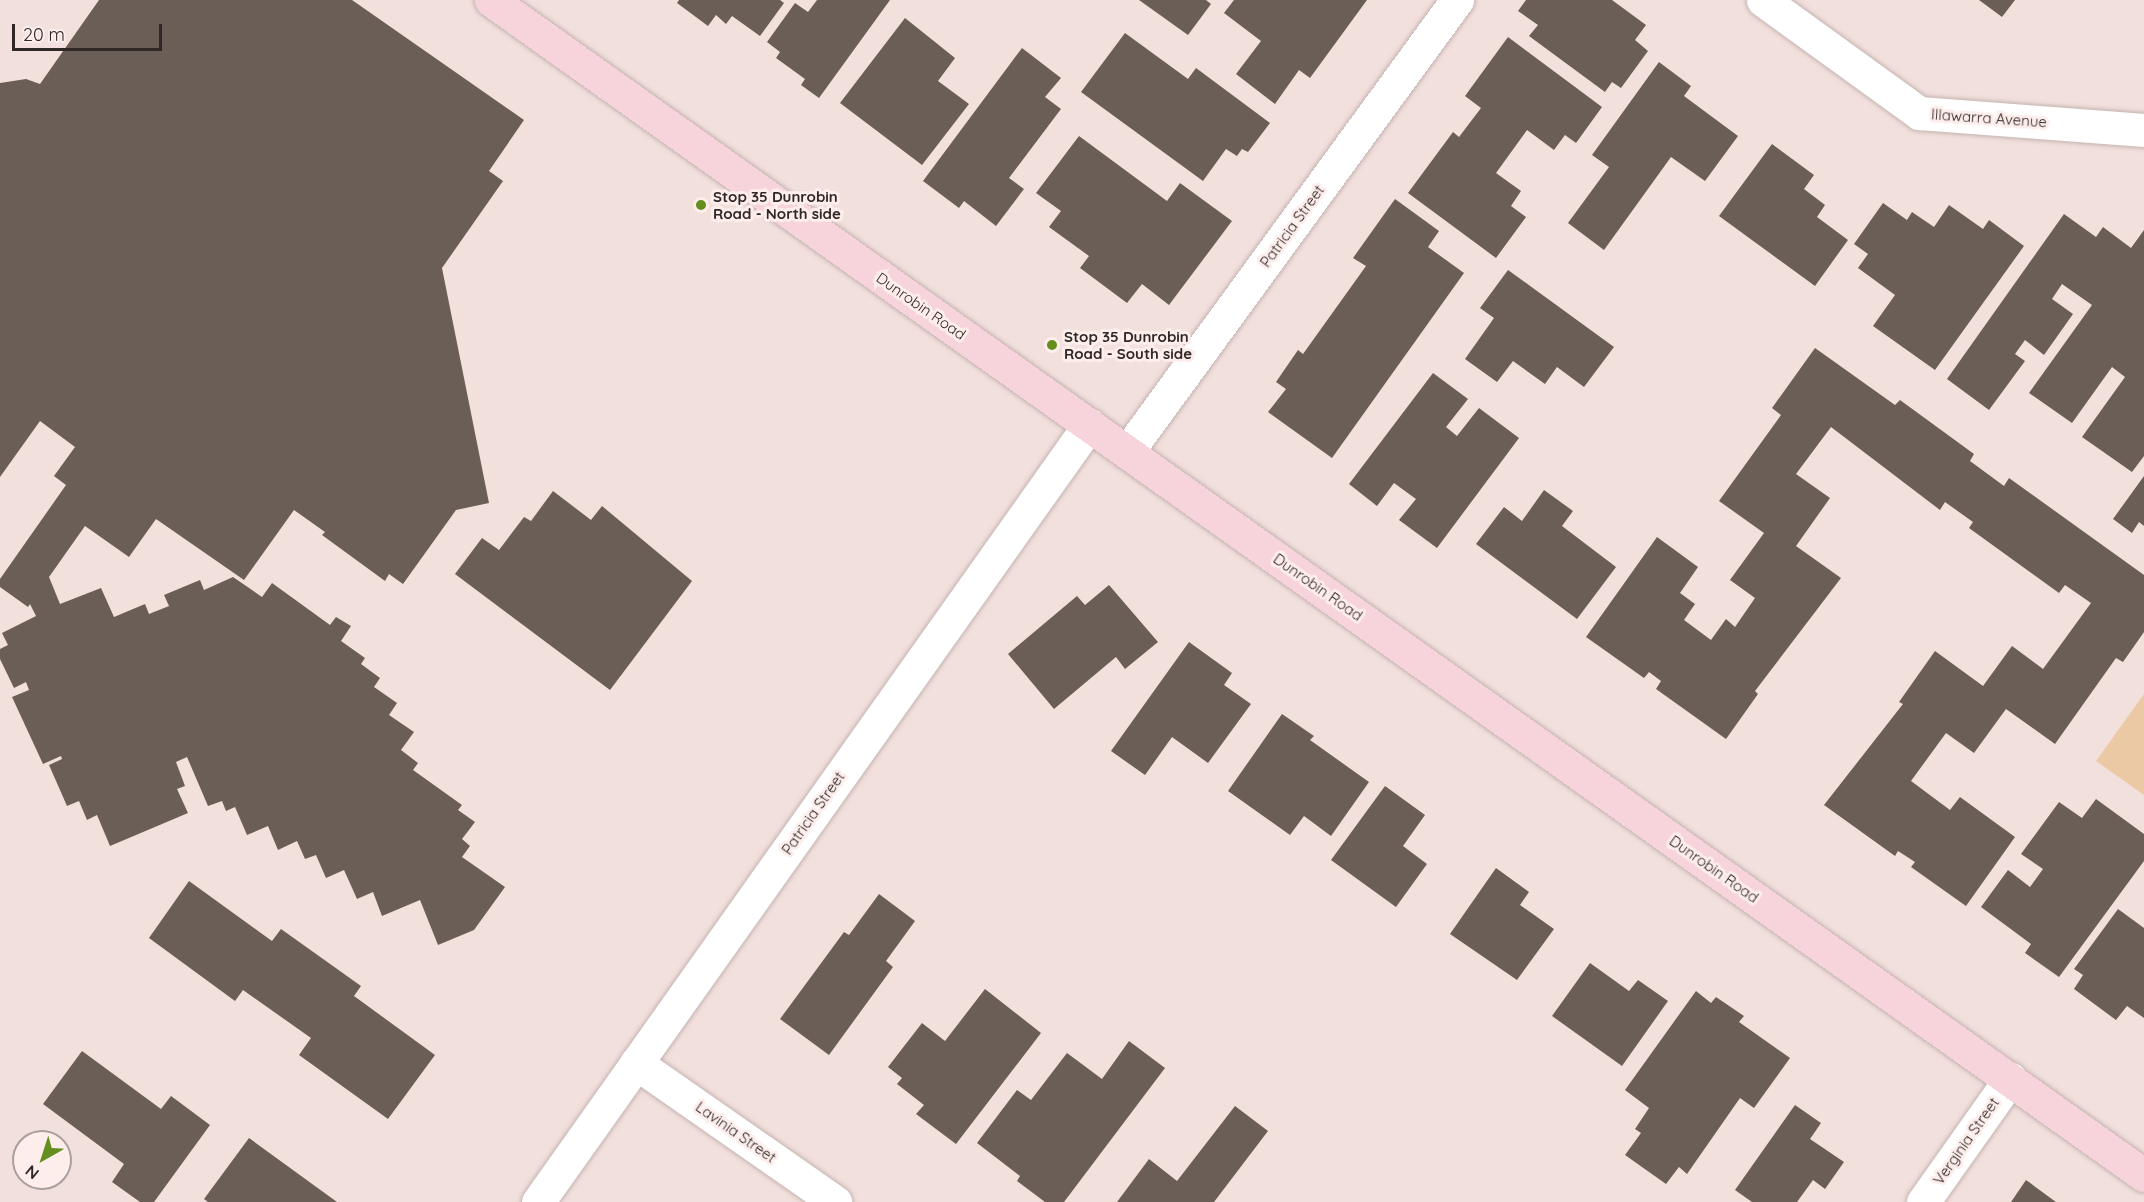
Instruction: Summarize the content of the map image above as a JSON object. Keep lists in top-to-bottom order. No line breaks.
{"streets":{"street":["Illawarra Avenue","Patricia Street","Dunrobin Road","Lavinia Street","Verginia Street"]},"crossings":[["Patricia Street","Dunrobin Road"],["Patricia Street","Lavinia Street"],["Dunrobin Road","Verginia Street"]],"places":["Stop 35 Dunrobin Road - North side","Stop 35 Dunrobin Road - South side"],"scale_bar":"20 m","north":"bottom left"}
